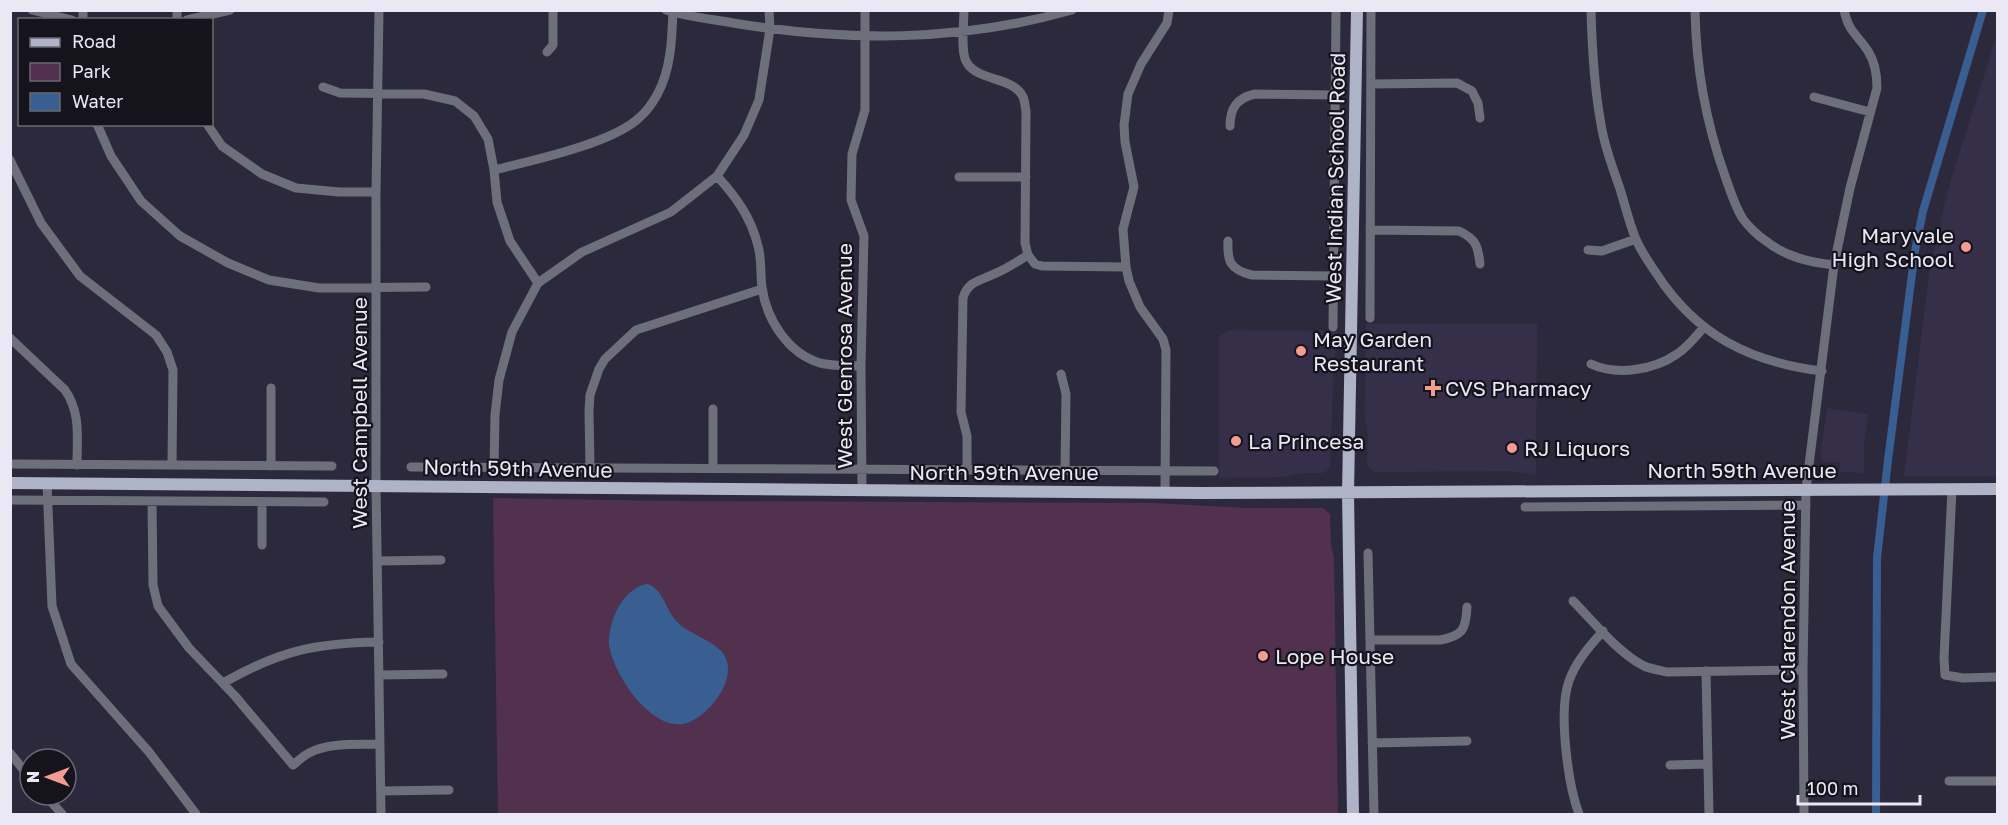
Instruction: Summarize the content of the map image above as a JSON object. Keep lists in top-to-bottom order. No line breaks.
{"streets":{"main road":["West Indian School Road","North 59th Avenue"],"street":["West Glenrosa Avenue","West Campbell Avenue","West Clarendon Avenue"]},"crossings":[["West Indian School Road","North 59th Avenue"],["West Glenrosa Avenue","North 59th Avenue"],["West Campbell Avenue","North 59th Avenue"],["North 59th Avenue","West Clarendon Avenue"]],"places":{"other":["Maryvale High School","May Garden Restaurant","La Princesa","RJ Liquors","Lope House"],"health":["CVS Pharmacy"]},"legend":["Road","Park","Water"],"scale_bar":"100 m","north":"left"}
